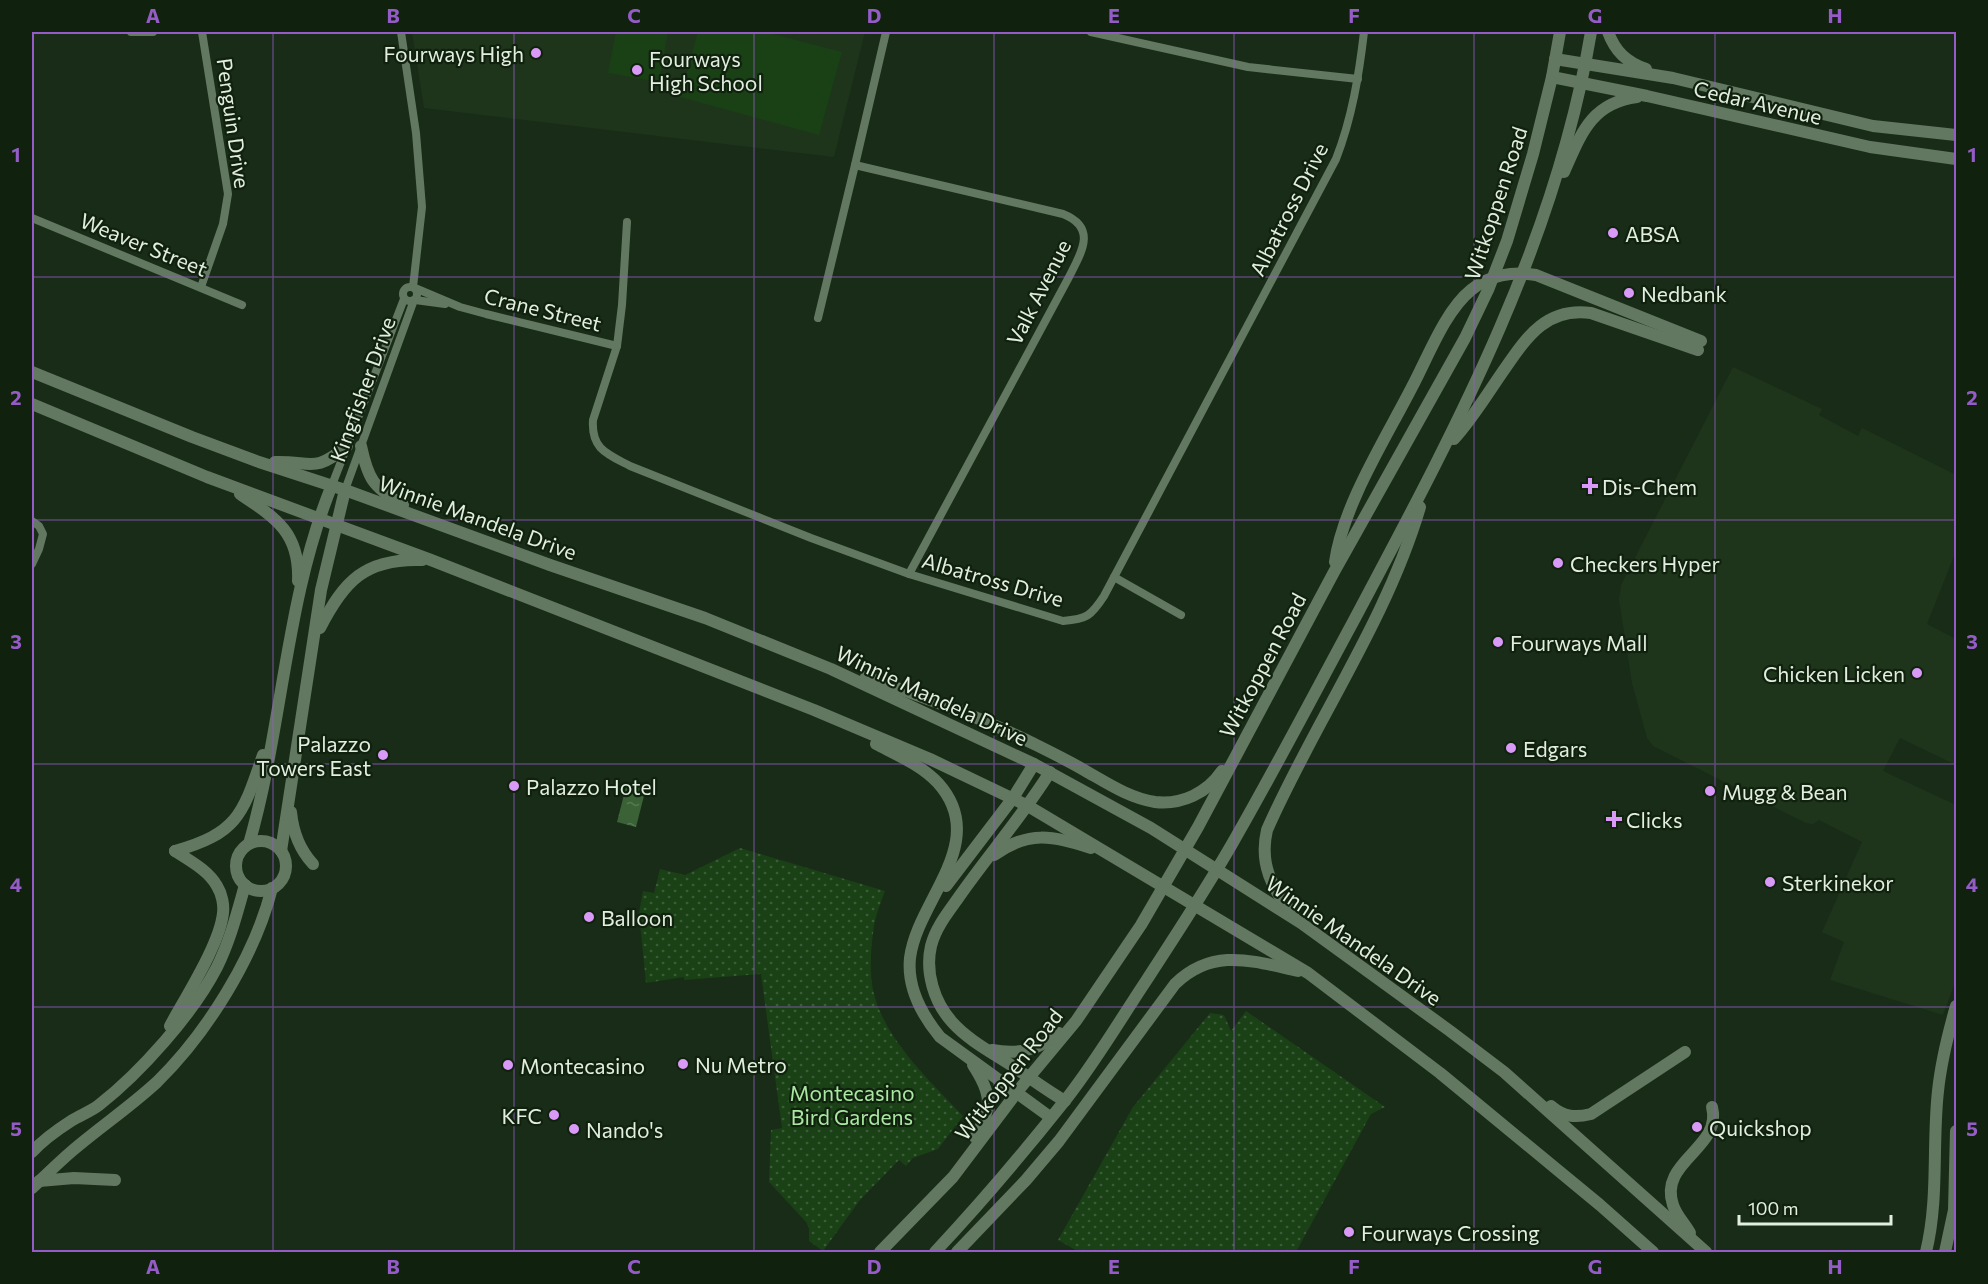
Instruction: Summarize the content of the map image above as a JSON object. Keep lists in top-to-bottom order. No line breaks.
{"streets":{"main road":["Cedar Avenue","Witkoppen Road","Winnie Mandela Drive"],"street":["Penguin Drive","Albatross Drive","Weaver Street","Valk Avenue","Crane Street","Kingfisher Drive"]},"crossings":[["Cedar Avenue","Witkoppen Road"],["Penguin Drive","Weaver Street"],["Albatross Drive","Valk Avenue"],["Albatross Drive","Crane Street"],["Crane Street","Kingfisher Drive"],["Kingfisher Drive","Winnie Mandela Drive"]],"parks":["Montecasino Bird Gardens"],"places":{"other":["Fourways High","Fourways High School","ABSA","Nedbank","Checkers Hyper","Fourways Mall","Chicken Licken","Edgars","Palazzo Towers East","Palazzo Hotel","Mugg & Bean","Sterkinekor","Balloon","Nu Metro","Montecasino","KFC","Quickshop","Nando's","Fourways Crossing"],"health":["Dis-Chem","Clicks"]},"scale_bar":"100 m","grid":{"columns":["A","B","C","D","E","F","G","H"],"rows":["1","2","3","4","5"]}}
